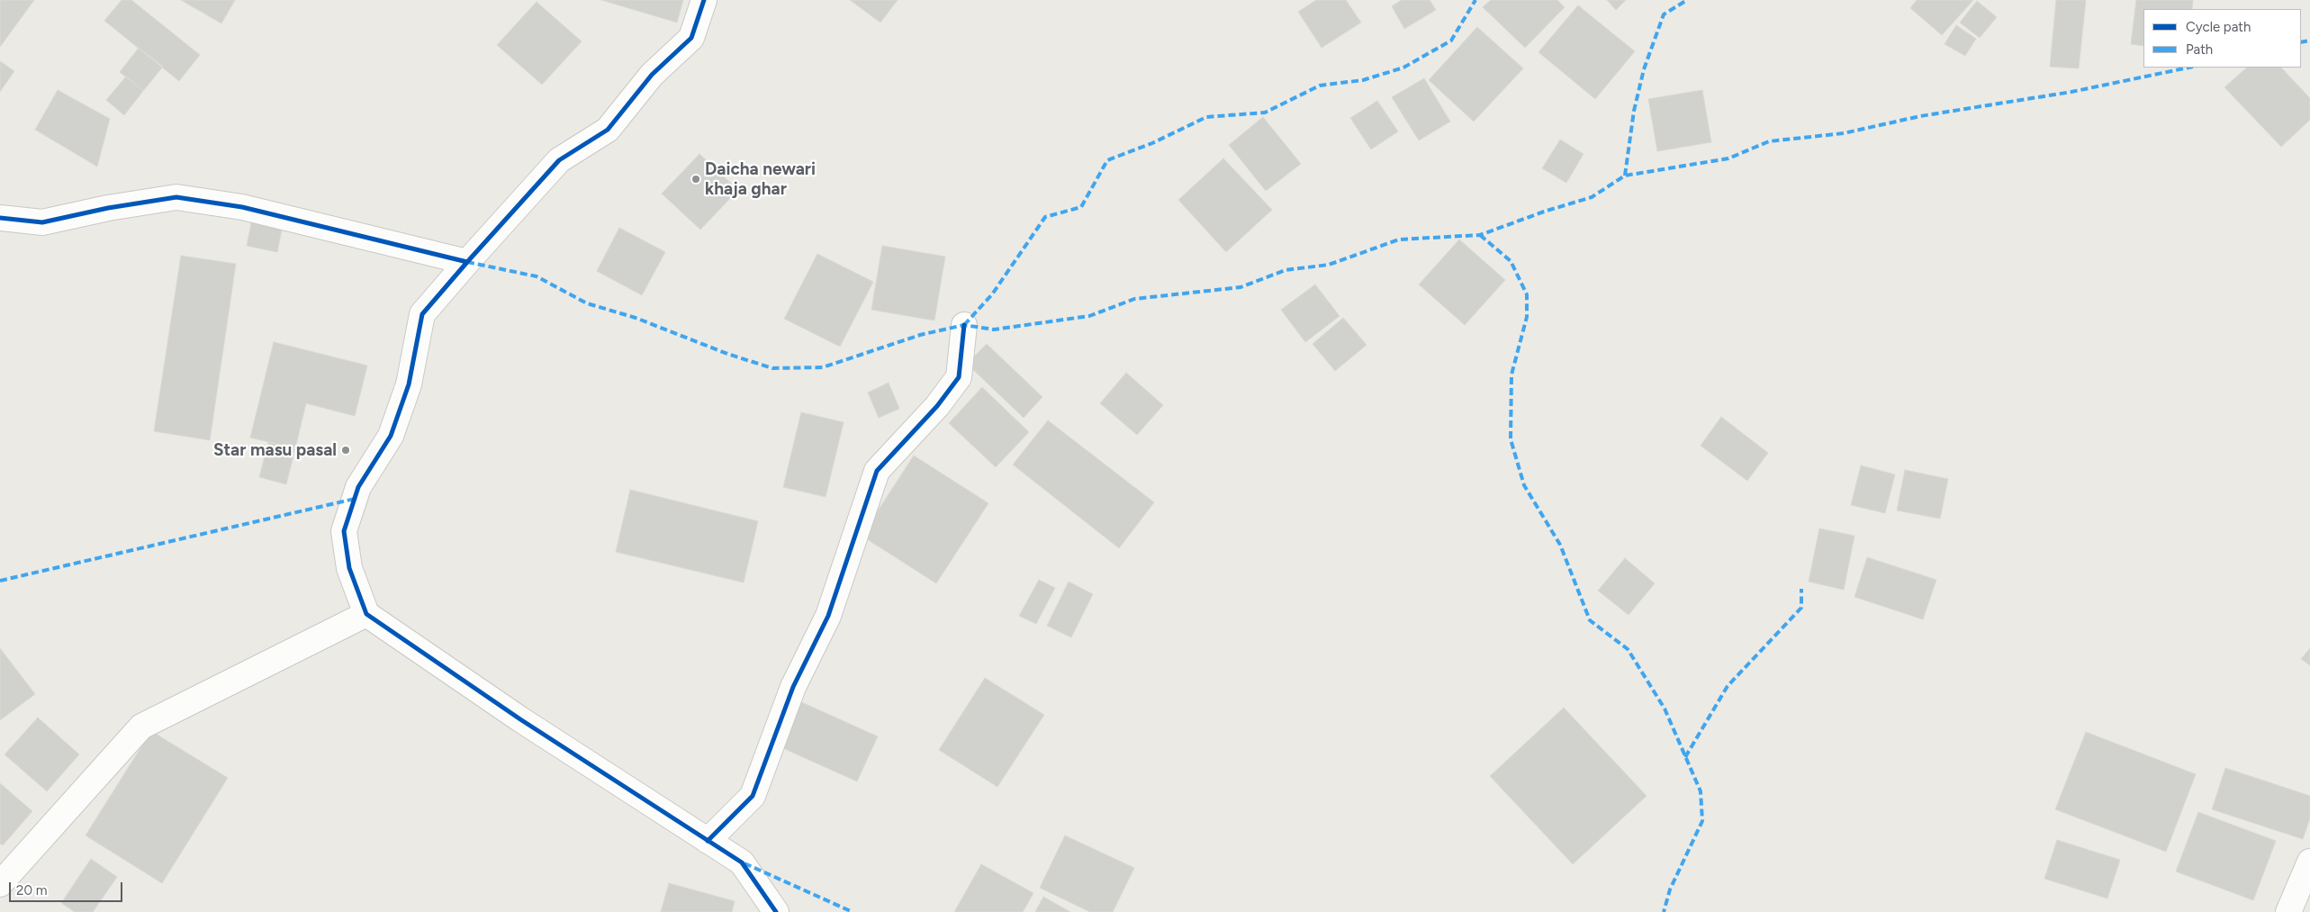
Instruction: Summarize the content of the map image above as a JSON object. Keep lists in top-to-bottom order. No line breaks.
{"places":["Daicha newari khaja ghar","Star masu pasal"],"legend":["Cycle path","Path"],"scale_bar":"20 m"}
